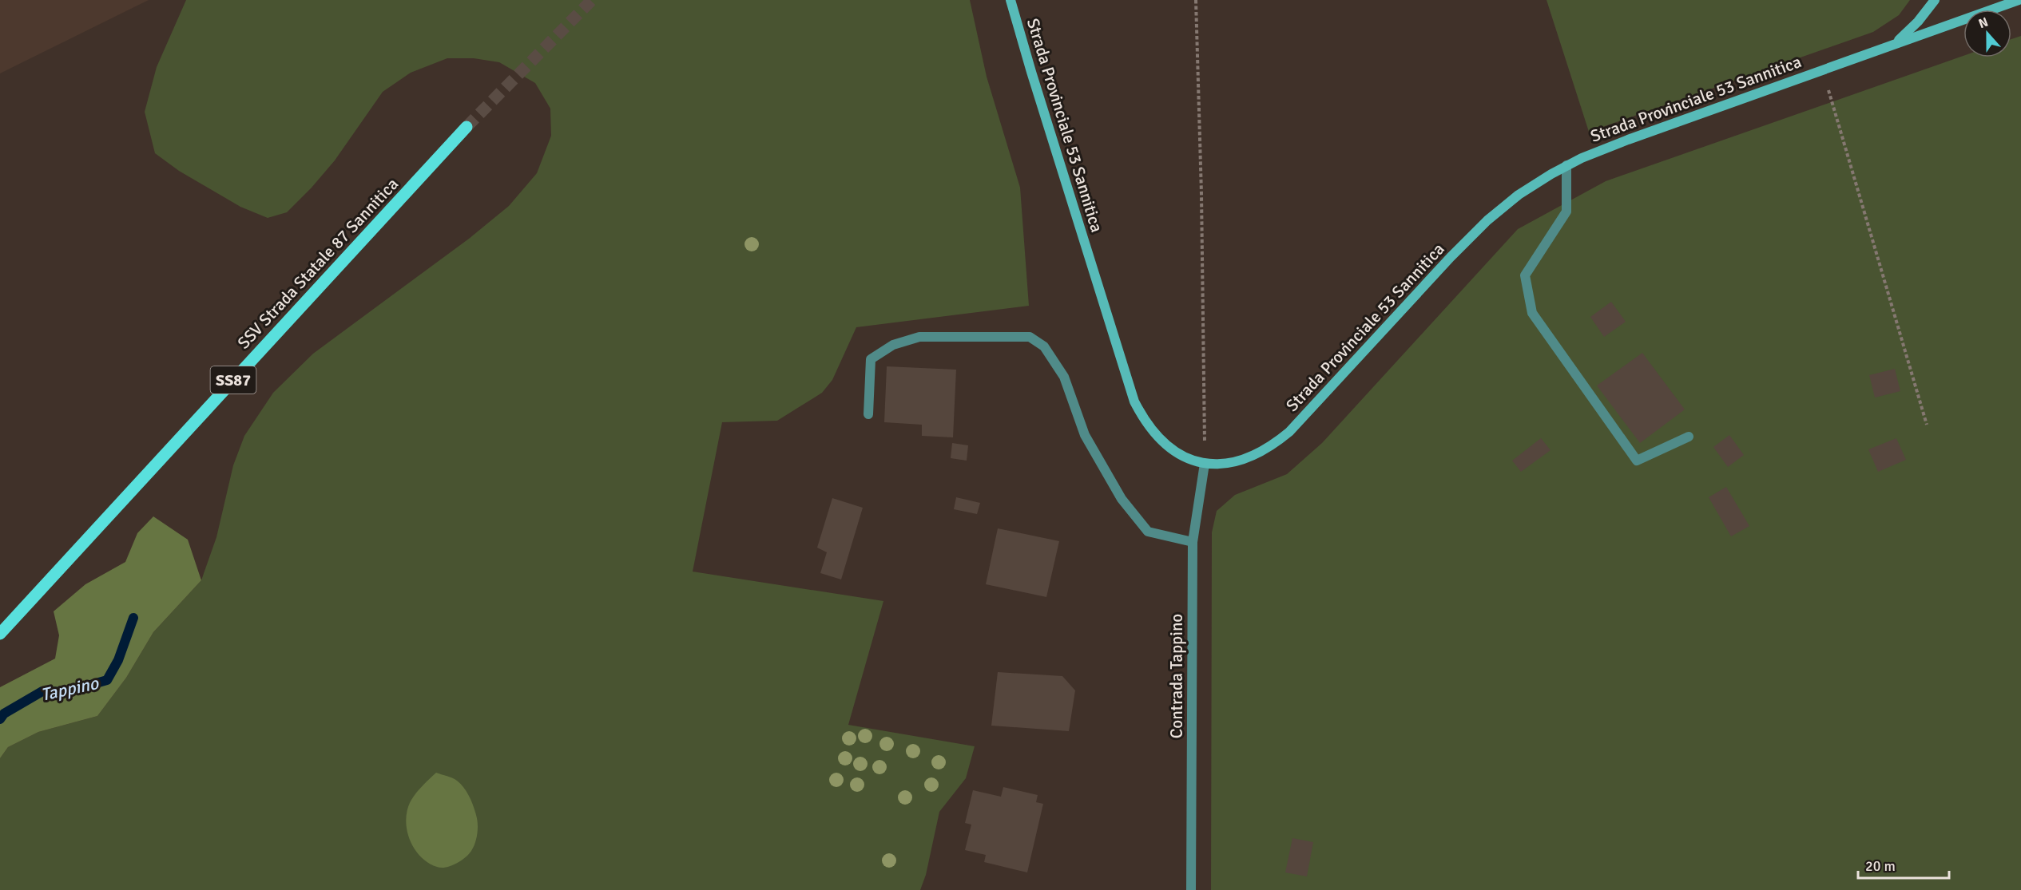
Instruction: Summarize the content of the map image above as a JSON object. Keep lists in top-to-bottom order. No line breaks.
{"streets":{"main road":["SSV Strada Statale 87 Sannitica","SS87"],"street":["Strada Provinciale 53 Sannitica","Contrada Tappino"]},"crossings":[["Strada Provinciale 53 Sannitica","Contrada Tappino"]],"water":["Tappino"],"scale_bar":"20 m","north":"top"}
